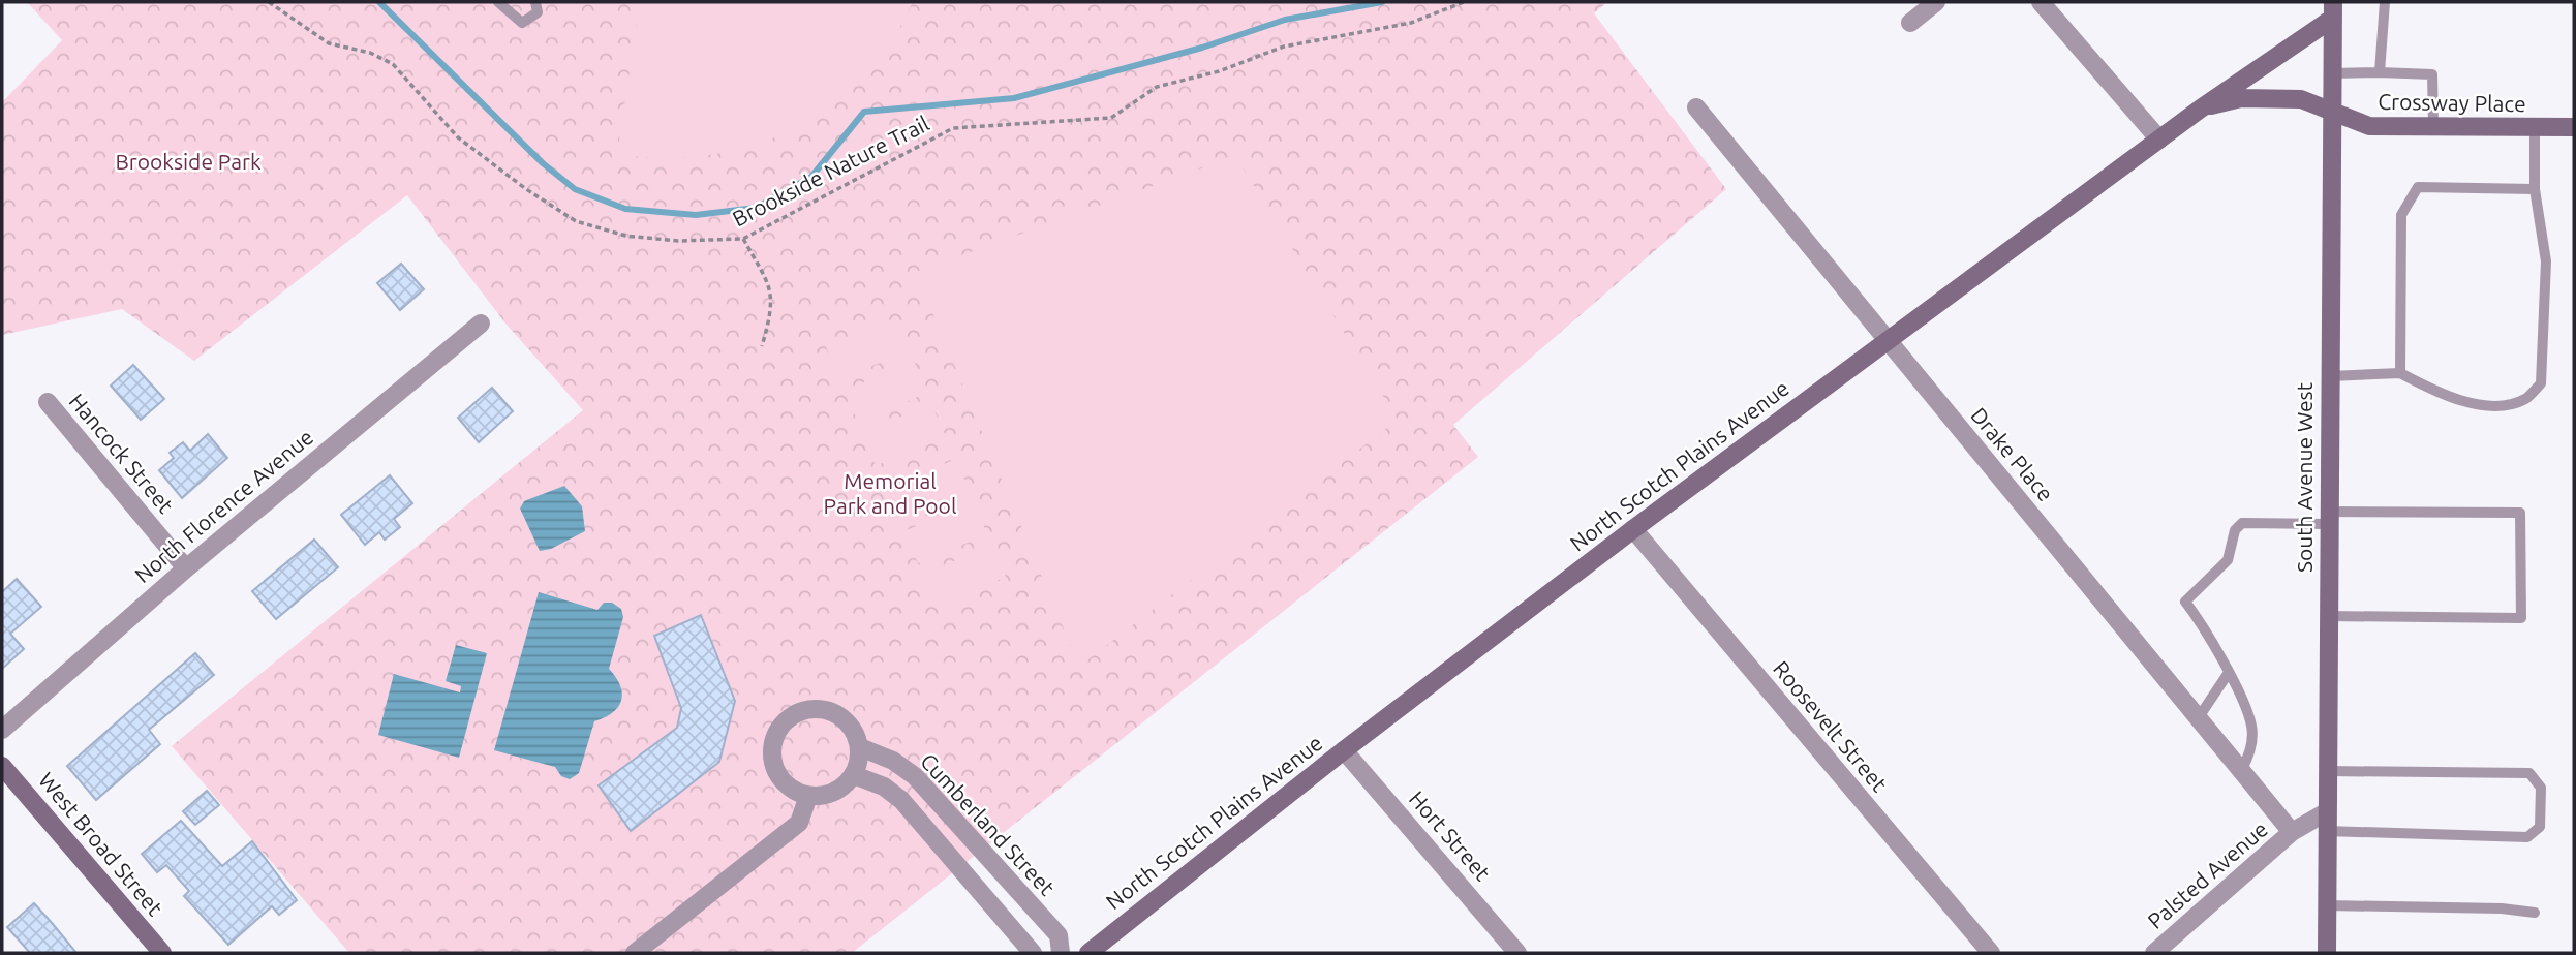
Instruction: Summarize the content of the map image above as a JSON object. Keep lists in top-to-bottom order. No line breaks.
{"streets":{"street":["Crossway Place","Hancock Street","Drake Place","North Scotch Plains Avenue","South Avenue West","North Florence Avenue","Roosevelt Street","Cumberland Street","Hort Street","West Broad Street","Palsted Avenue"],"path":["Brookside Nature Trail"]},"crossings":[["Crossway Place","North Scotch Plains Avenue"],["Crossway Place","South Avenue West"],["Hancock Street","North Florence Avenue"],["Drake Place","North Scotch Plains Avenue"],["Drake Place","Palsted Avenue"],["North Scotch Plains Avenue","South Avenue West"],["North Scotch Plains Avenue","Roosevelt Street"],["North Scotch Plains Avenue","Hort Street"],["South Avenue West","Palsted Avenue"]],"parks":["Brookside Park","Memorial Park and Pool"]}
